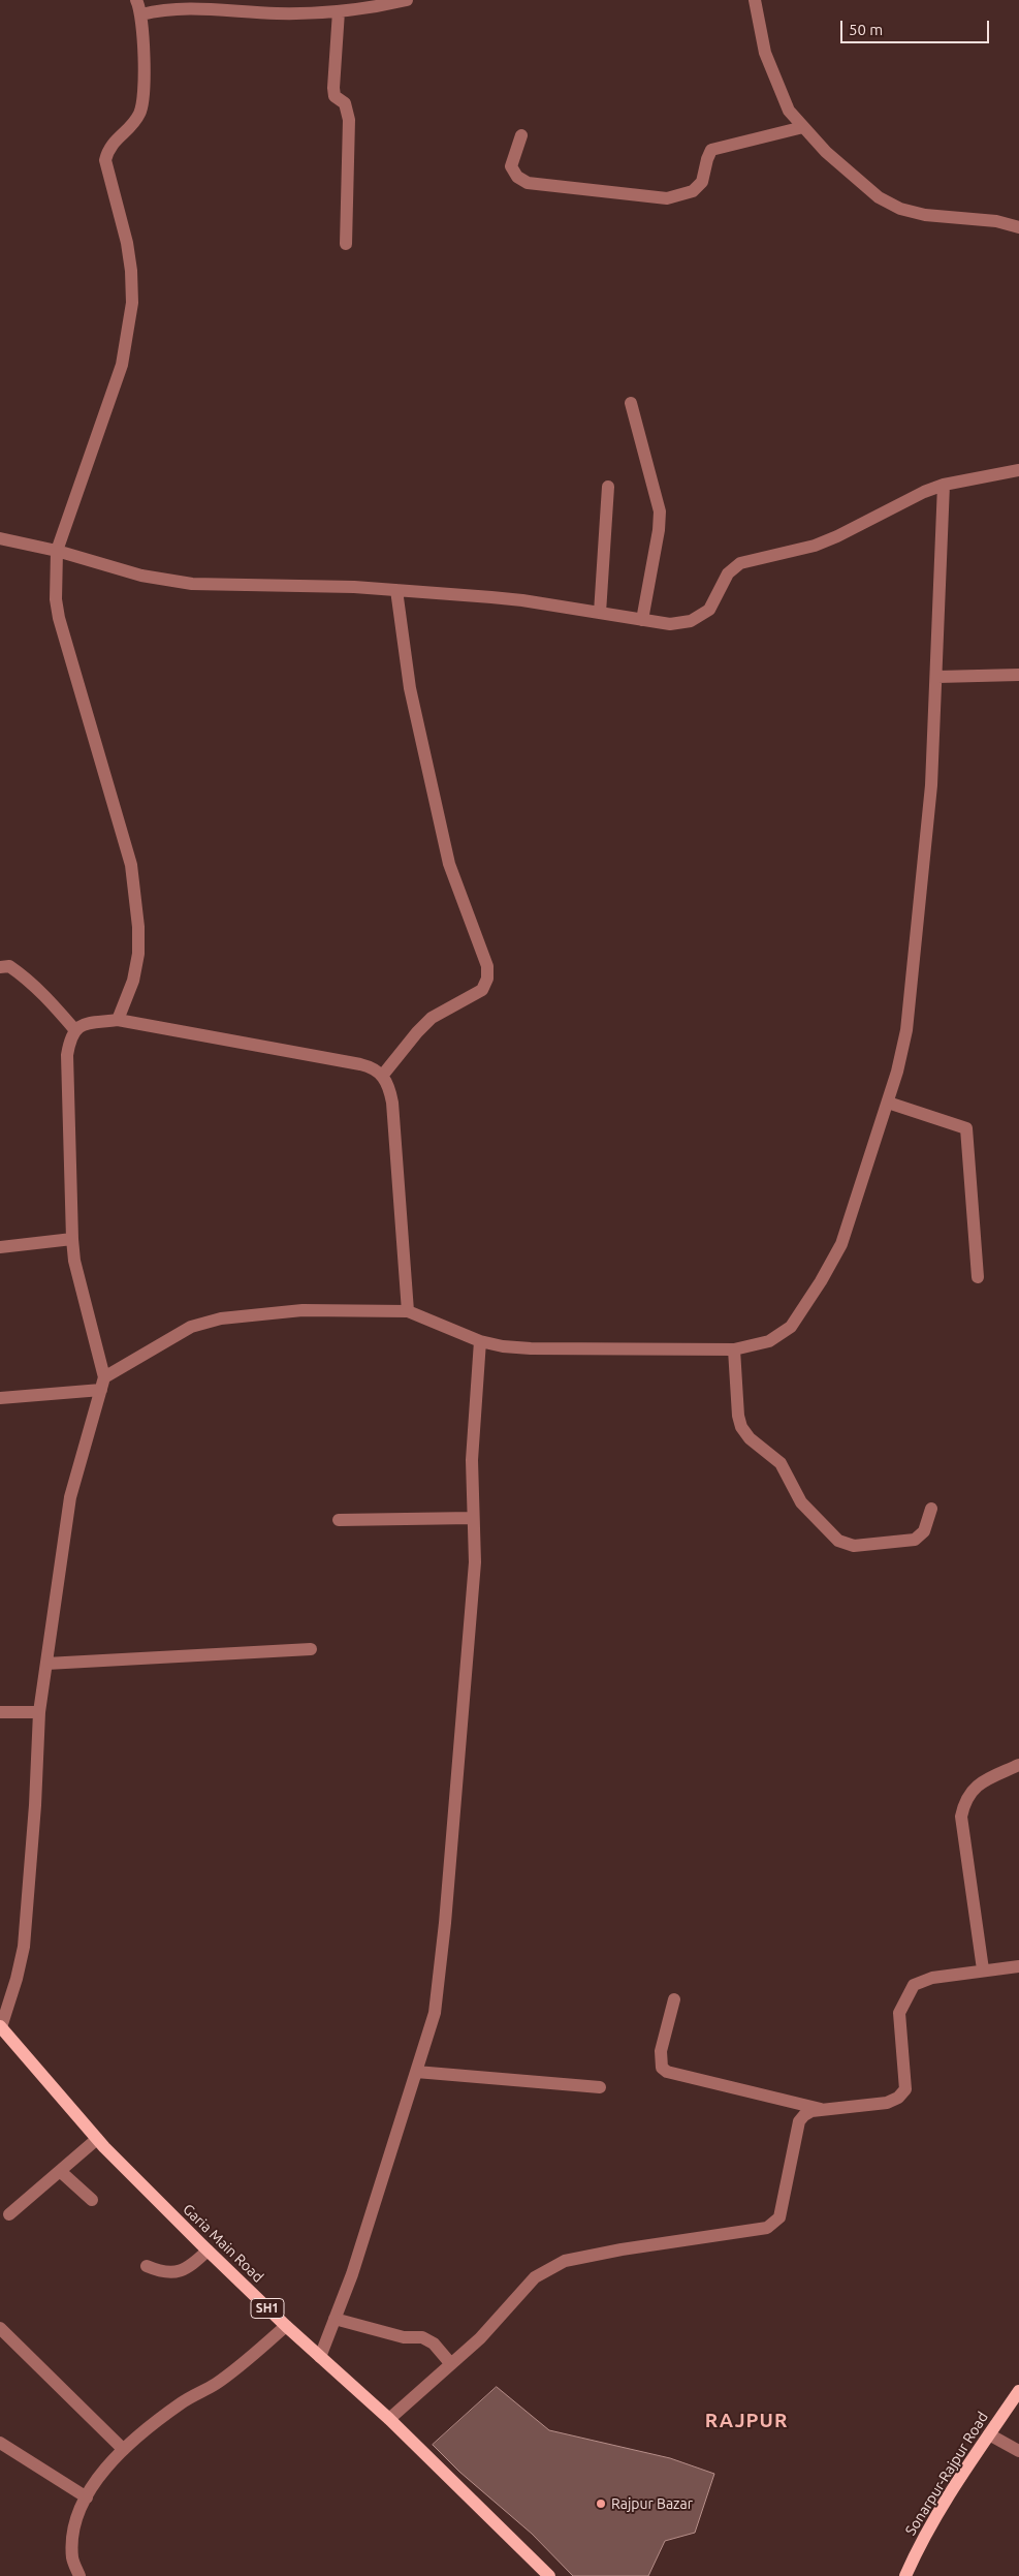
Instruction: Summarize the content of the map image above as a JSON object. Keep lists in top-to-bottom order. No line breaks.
{"streets":{"main road":["Garia Main Road","SH1","Sonarpur-Rajpur Road"]},"districts":["RAJPUR"],"places":["Rajpur Bazar"],"scale_bar":"50 m"}
